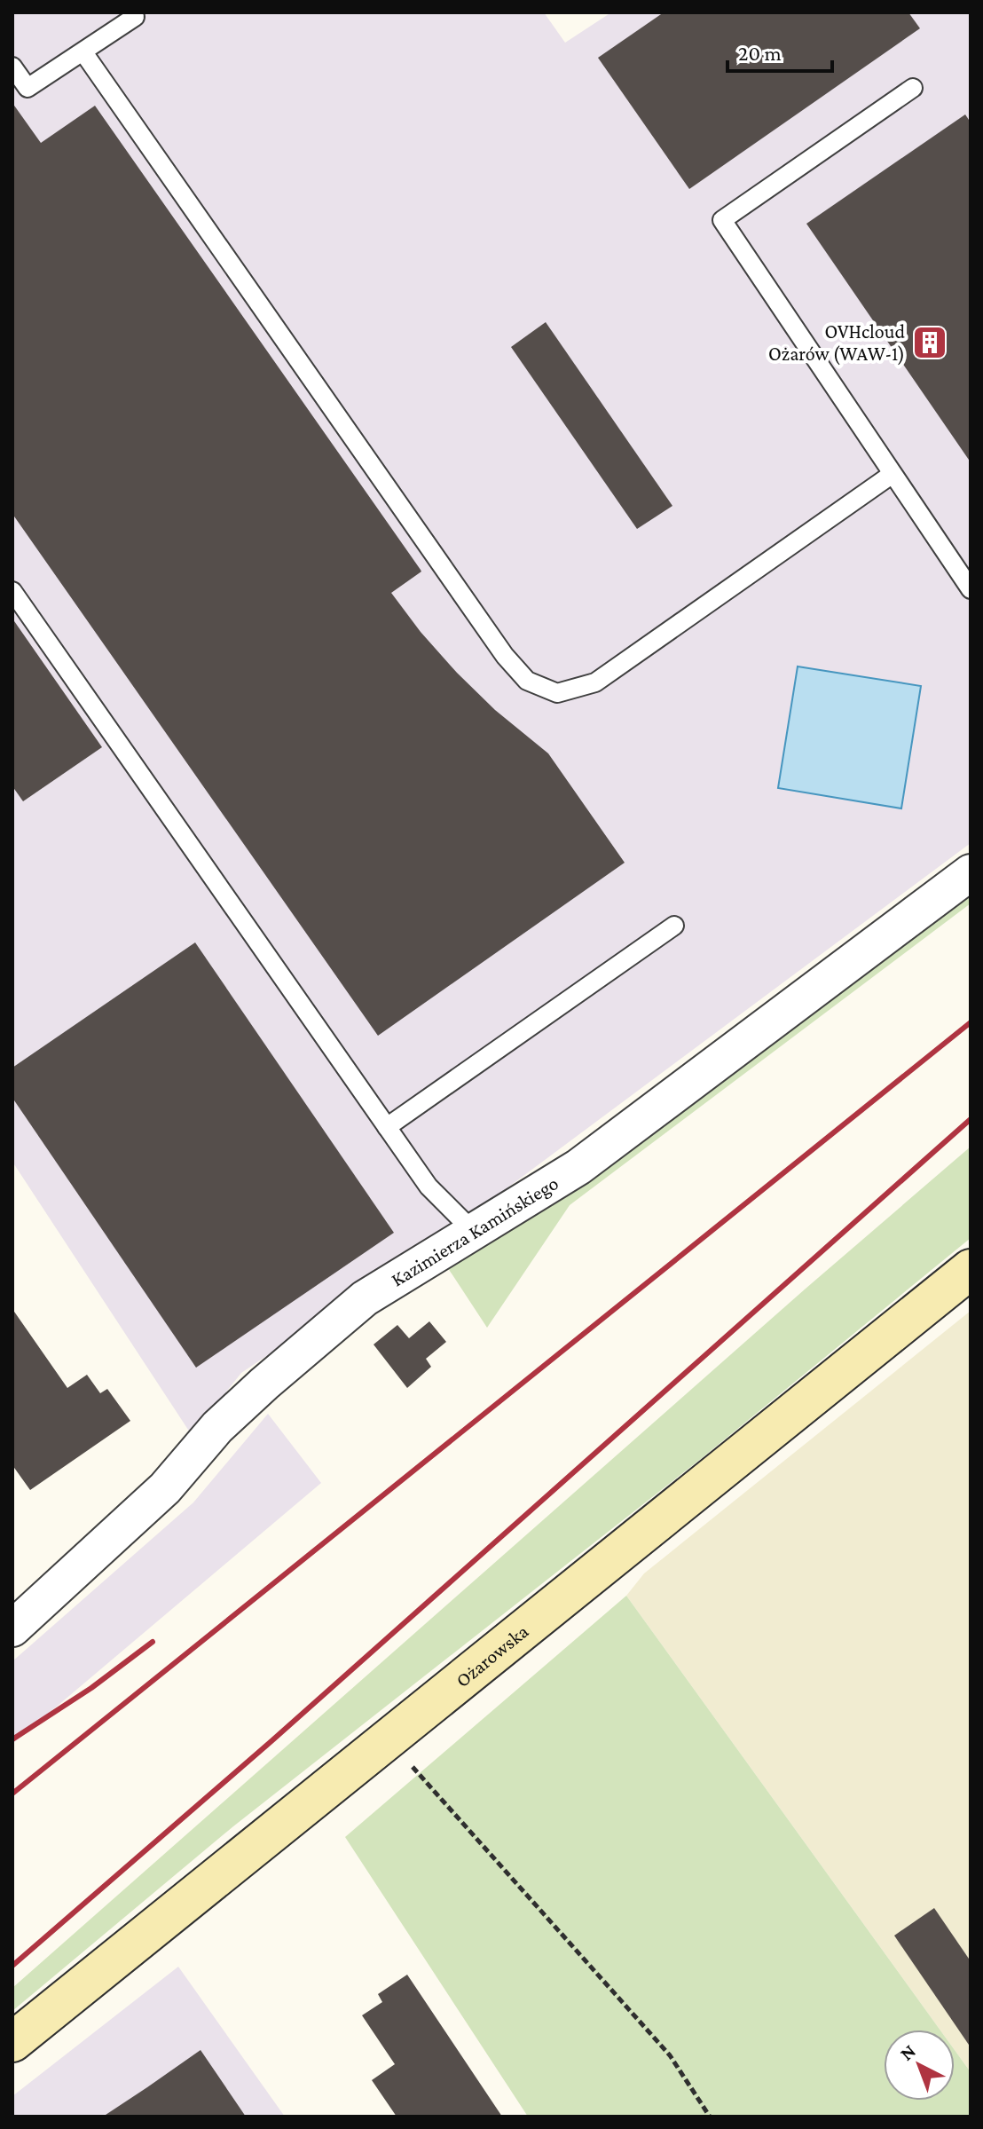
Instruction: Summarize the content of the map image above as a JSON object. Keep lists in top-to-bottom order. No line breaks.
{"streets":{"main road":["Ożarowska"],"street":["Kazimierza Kamińskiego"]},"places":{"building":["OVHcloud Ożarów (WAW-1)"]},"scale_bar":"20 m","north":"top left"}
